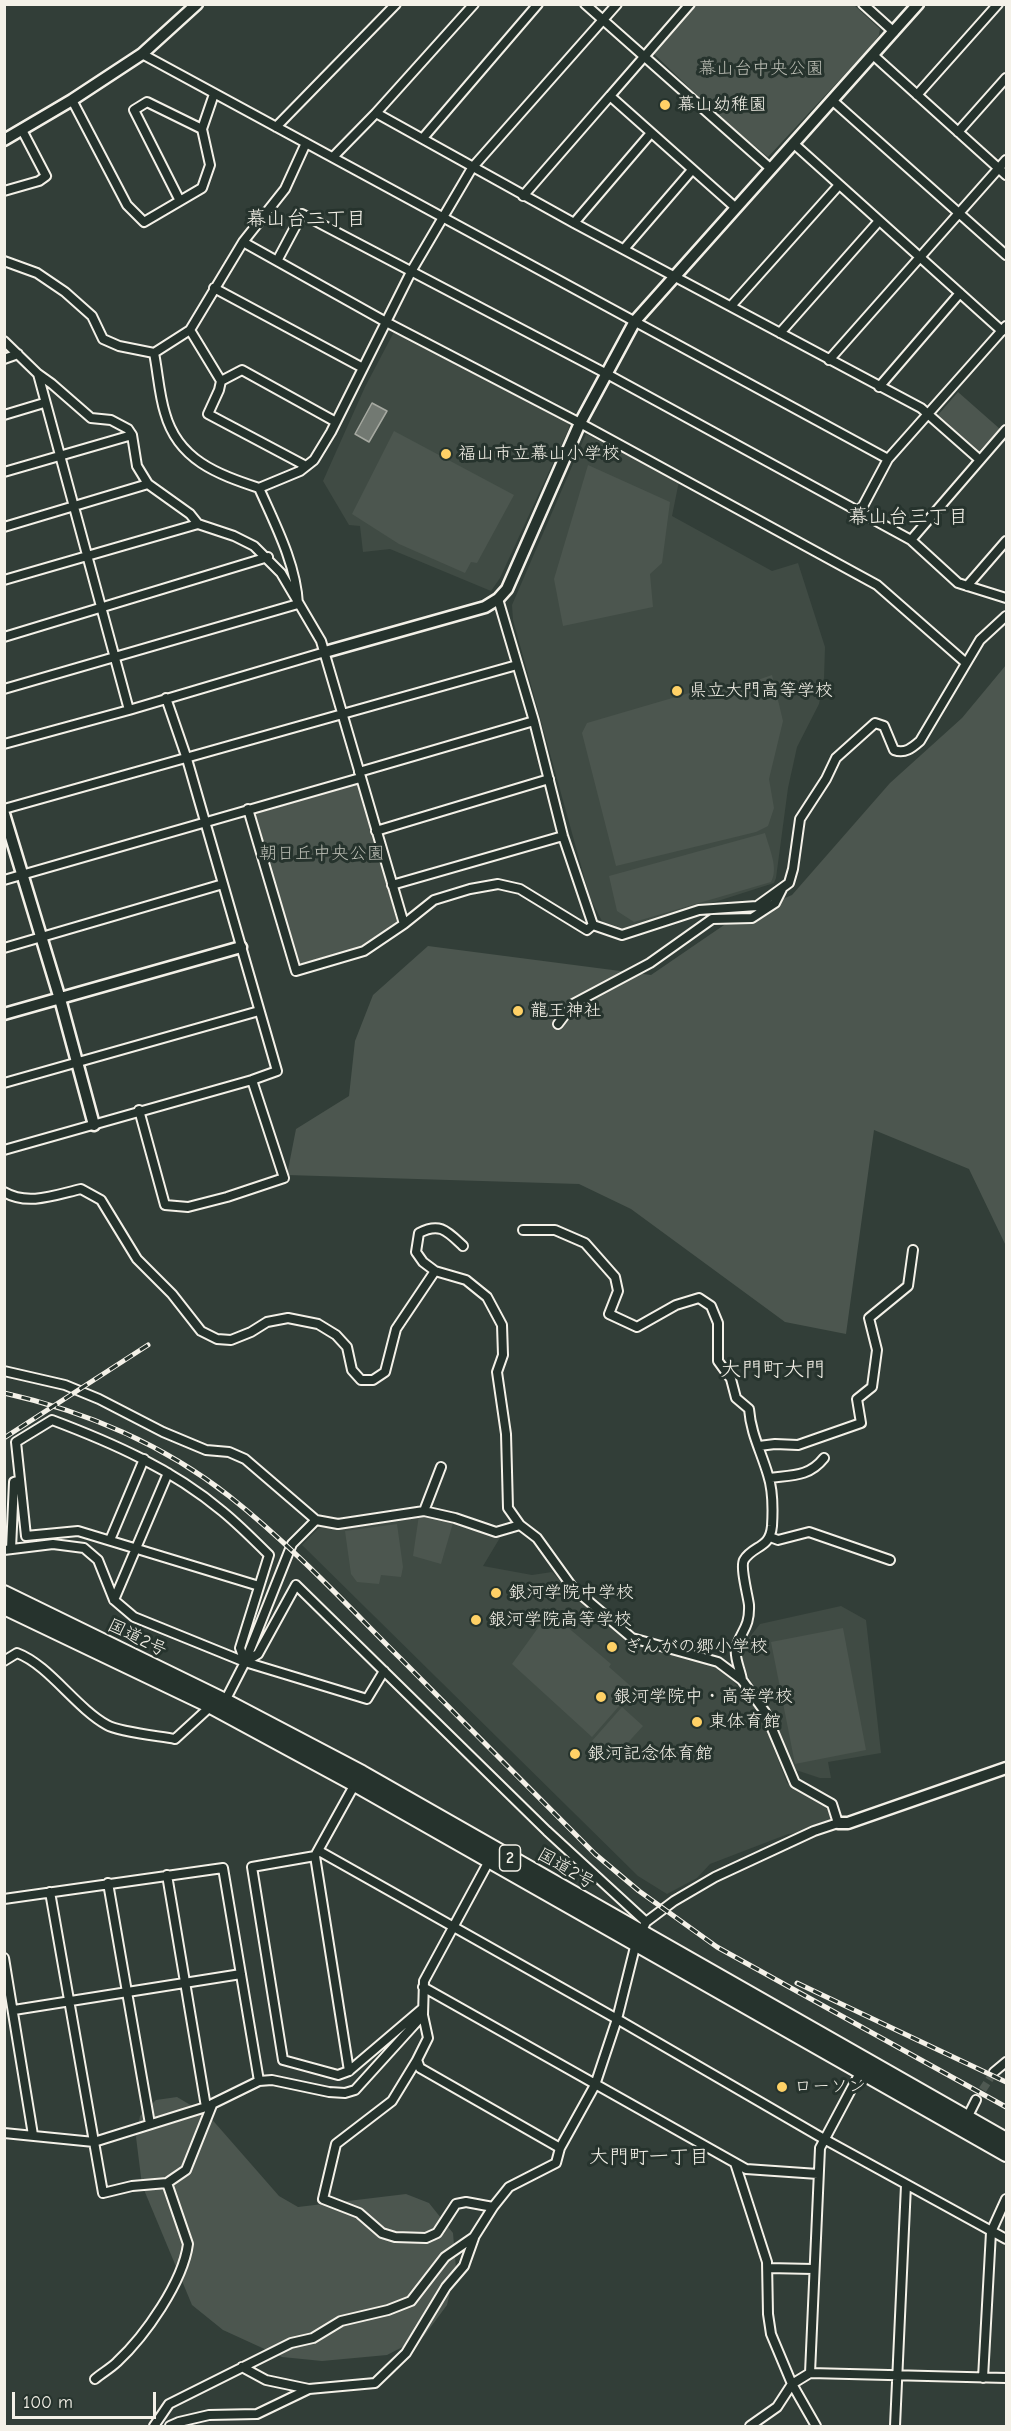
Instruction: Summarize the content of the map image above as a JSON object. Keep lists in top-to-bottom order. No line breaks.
{"streets":{"highway":["国道2号","2"]},"districts":["幕山台二丁目","幕山台三丁目","大門町大門","大門町一丁目"],"parks":["幕山台中央公園","朝日丘中央公園"],"places":["幕山幼稚園","福山市立幕山小学校","県立大門高等学校","龍王神社","銀河学院中学校","銀河学院高等学校","ぎんがの郷小学校","銀河学院中・高等学校","東体育館","銀河記念体育館","ローソン"],"scale_bar":"100 m"}
